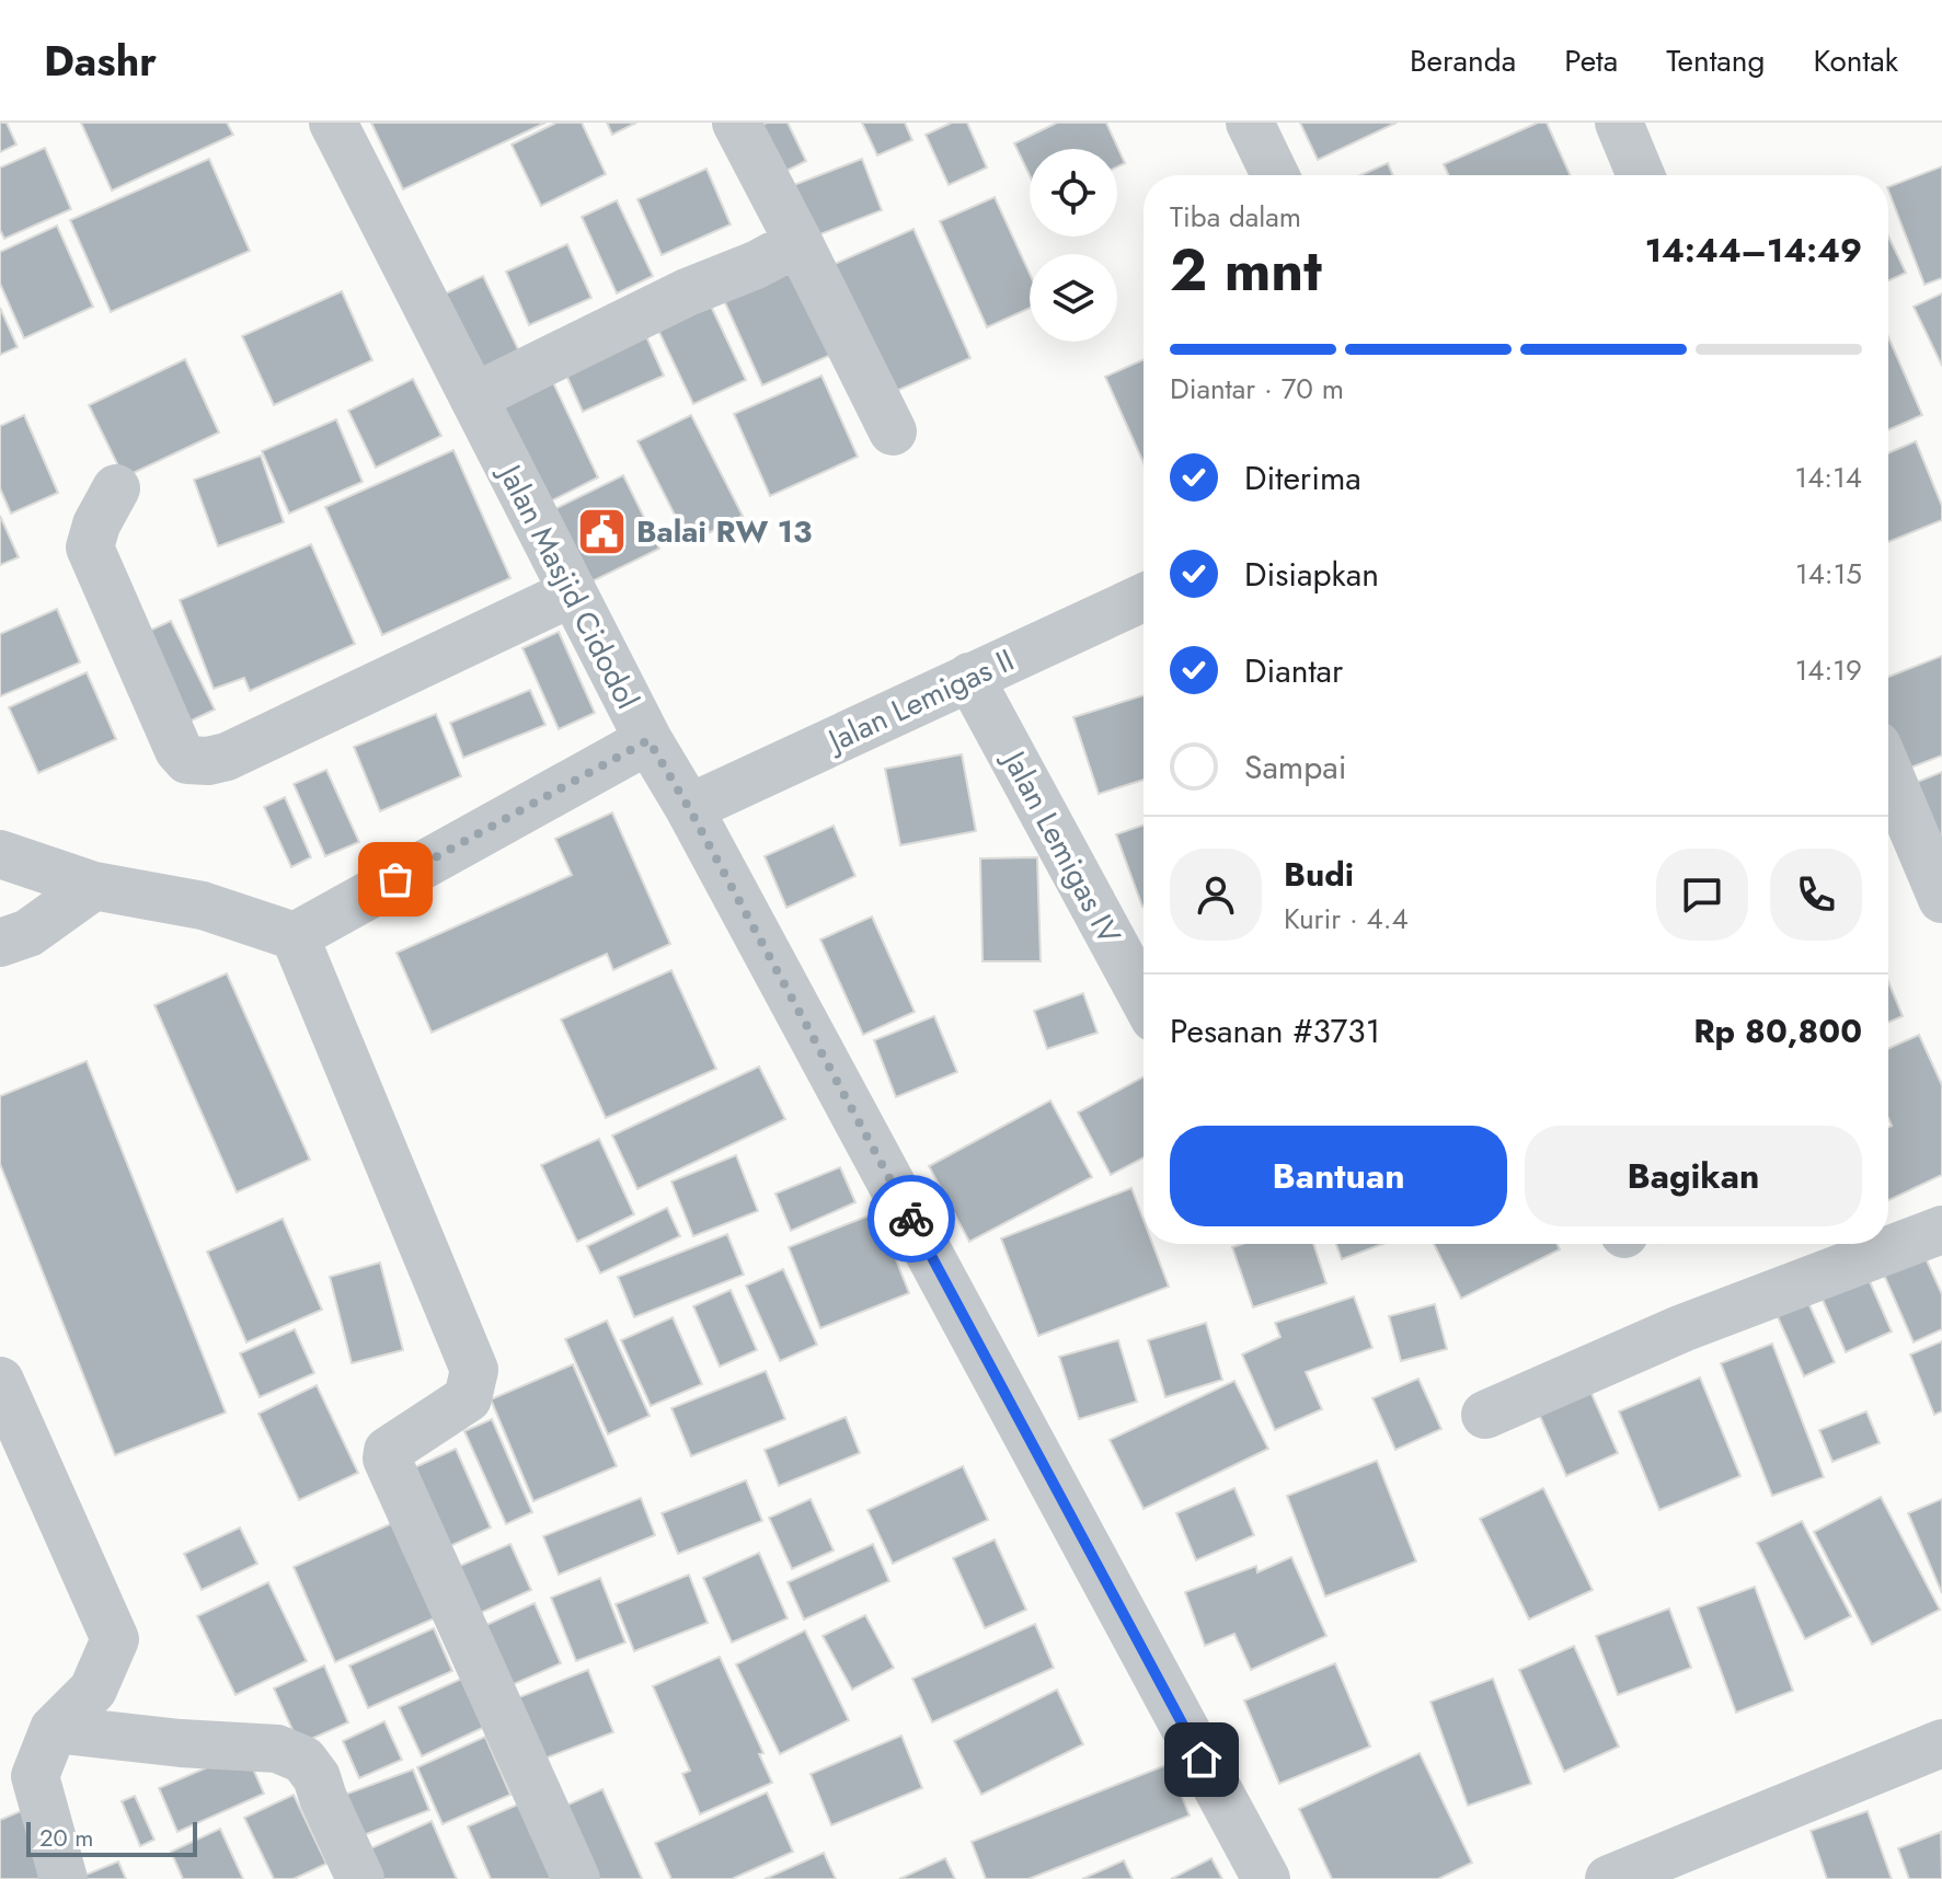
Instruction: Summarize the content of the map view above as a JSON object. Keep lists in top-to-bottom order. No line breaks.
{"streets":{"street":["Jalan Masjid Cidodol","Jalan Lemigas II","Jalan Lemigas IV"]},"crossings":[["Jalan Masjid Cidodol","Jalan Lemigas II"],["Jalan Lemigas II","Jalan Lemigas IV"]],"places":{"public building":["Balai RW 13"]},"scale_bar":"20 m","page":{"header":"Dashr","nav":["Beranda","Peta","Tentang","Kontak"],"heading":["2 mnt","Tiba dalam","14:44–14:49"],"panel":["Budi","Kurir · 4.4","Pesanan #3731","Rp 80,800"],"bar":"Diantar · 70 m","list":[["Diterima","14:14"],["Disiapkan","14:15"],["Diantar","14:19"],"Sampai"],"buttons":["Bantuan","Bagikan"],"scale":"20 m"}}
